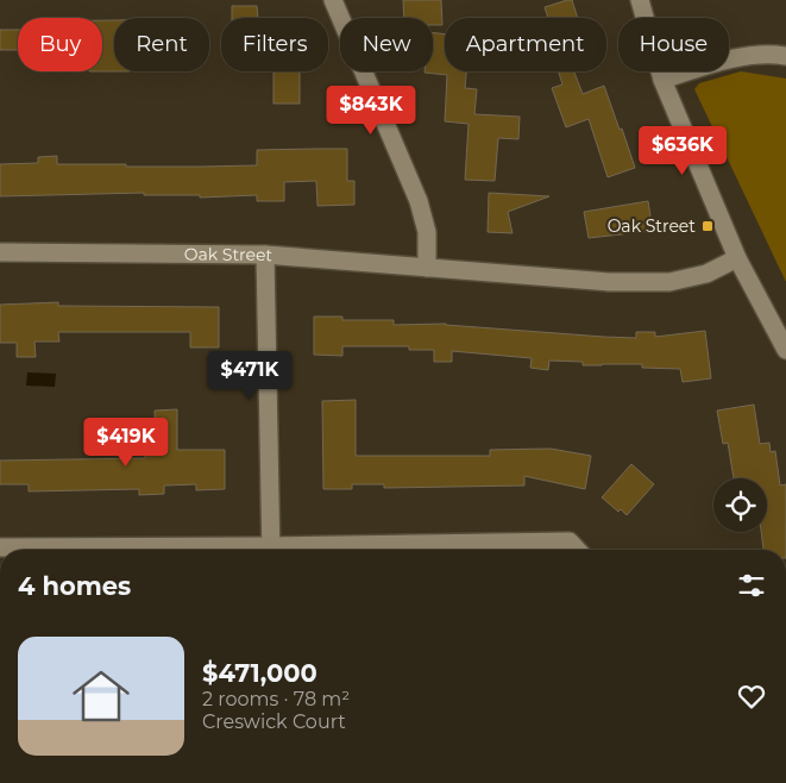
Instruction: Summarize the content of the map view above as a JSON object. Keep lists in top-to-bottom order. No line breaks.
{"streets":{"street":["Oak Street"]},"places":{"transit":["Oak Street"]},"page":{"chip":["Buy","Rent","Filters","New","Apartment","House"],"price":["$843K","$636K","$471K","$419K"],"heading":"4 homes","list":[{"name":"$471,000","note":"2 rooms · 78 m² · Creswick Court"}]}}
